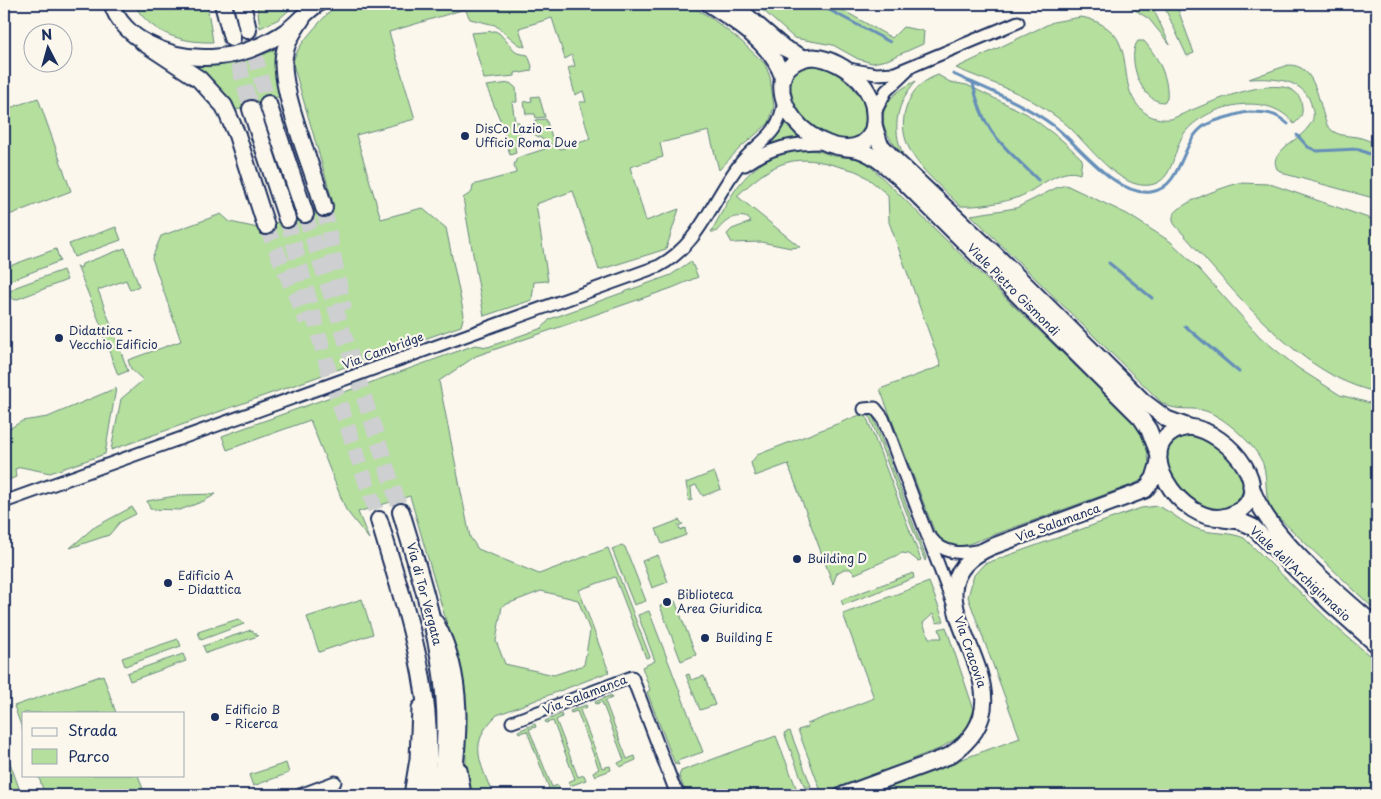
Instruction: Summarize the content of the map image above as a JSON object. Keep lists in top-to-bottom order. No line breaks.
{"streets":{"main road":["Via di Tor Vergata"],"street":["Viale Pietro Gismondi","Via Cambridge","Via Salamanca","Viale dell'Archiginnasio","Via Cracovia"]},"crossings":[["Viale Pietro Gismondi","Via Cambridge"],["Viale Pietro Gismondi","Viale dell'Archiginnasio"],["Via Salamanca","Via Cracovia"]],"places":["DisCo Lazio – Ufficio Roma Due","Didattica - Vecchio Edificio","Building D","Edificio A – Didattica","Biblioteca Area Giuridica","Building E","Edificio B – Ricerca"],"legend":["Strada","Parco"],"north":"top"}
